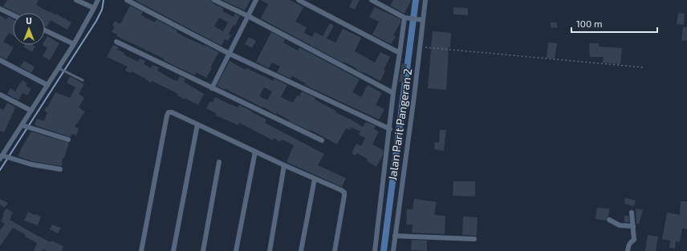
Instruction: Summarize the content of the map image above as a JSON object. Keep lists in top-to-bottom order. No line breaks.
{"streets":{"street":["Jalan Parit Pangeran 2"]},"scale_bar":"100 m","north":"top"}
